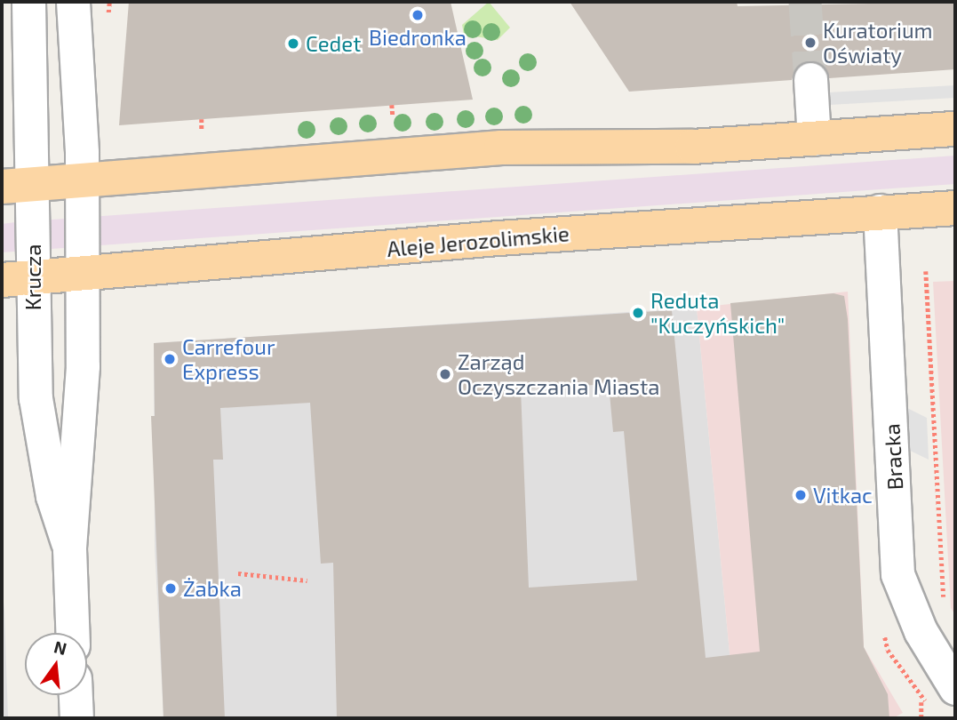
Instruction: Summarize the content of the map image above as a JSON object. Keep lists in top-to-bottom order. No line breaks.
{"streets":{"main road":["Aleje Jerozolimskie"],"street":["Krucza","Bracka"]},"crossings":[["Aleje Jerozolimskie","Krucza"],["Aleje Jerozolimskie","Bracka"]],"places":["Biedronka","Kuratorium Oświaty","Cedet","Reduta \"Kuczyńskich\"","Carrefour Express","Zarząd Oczyszczania Miasta","Vitkac","Żabka"],"north":"top"}
